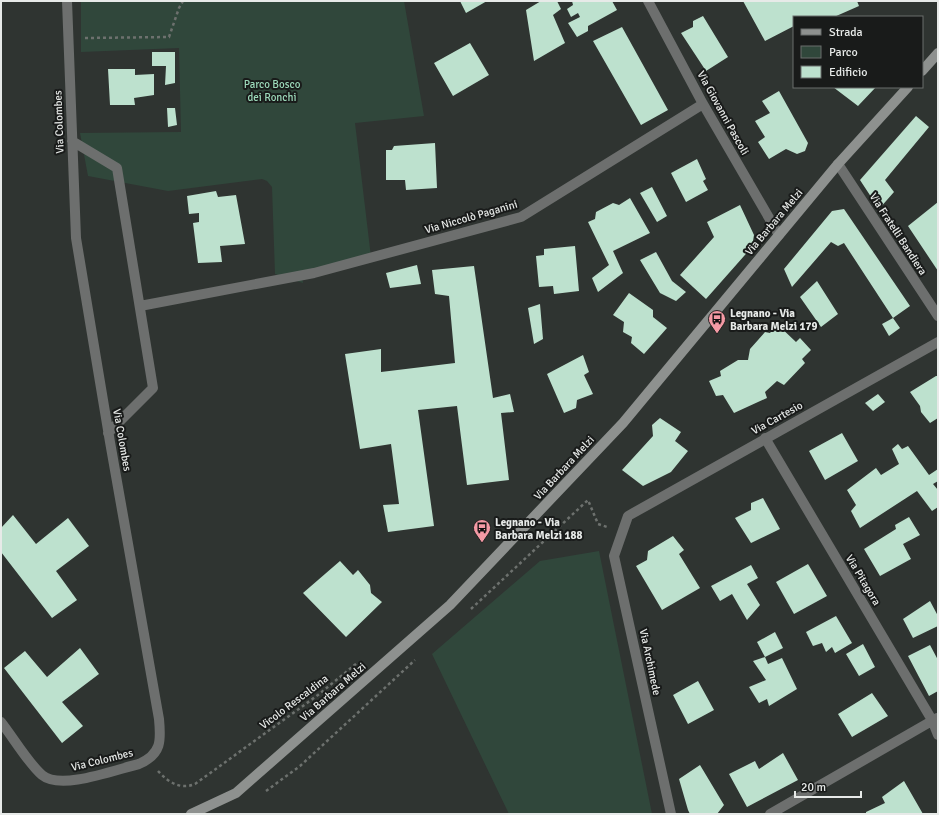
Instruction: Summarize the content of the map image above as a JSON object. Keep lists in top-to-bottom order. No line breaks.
{"streets":{"street":["Via Giovanni Pascoli","Via Colombes","Via Niccolò Paganini","Via Barbara Melzi","Via Fratelli Bandiera","Via Cartesio","Via Pitagora","Via Archimede"],"path":["Vicolo Rescaldina"]},"crossings":[["Via Giovanni Pascoli","Via Niccolò Paganini"],["Via Giovanni Pascoli","Via Barbara Melzi"],["Via Colombes","Vicolo Rescaldina"],["Via Barbara Melzi","Via Fratelli Bandiera"],["Via Cartesio","Via Pitagora"],["Via Cartesio","Via Archimede"]],"parks":["Parco Bosco dei Ronchi"],"places":{"bus stop":["Legnano - Via Barbara Melzi 179","Legnano - Via Barbara Melzi 188"]},"legend":["Strada","Parco","Edificio"],"scale_bar":"20 m"}
